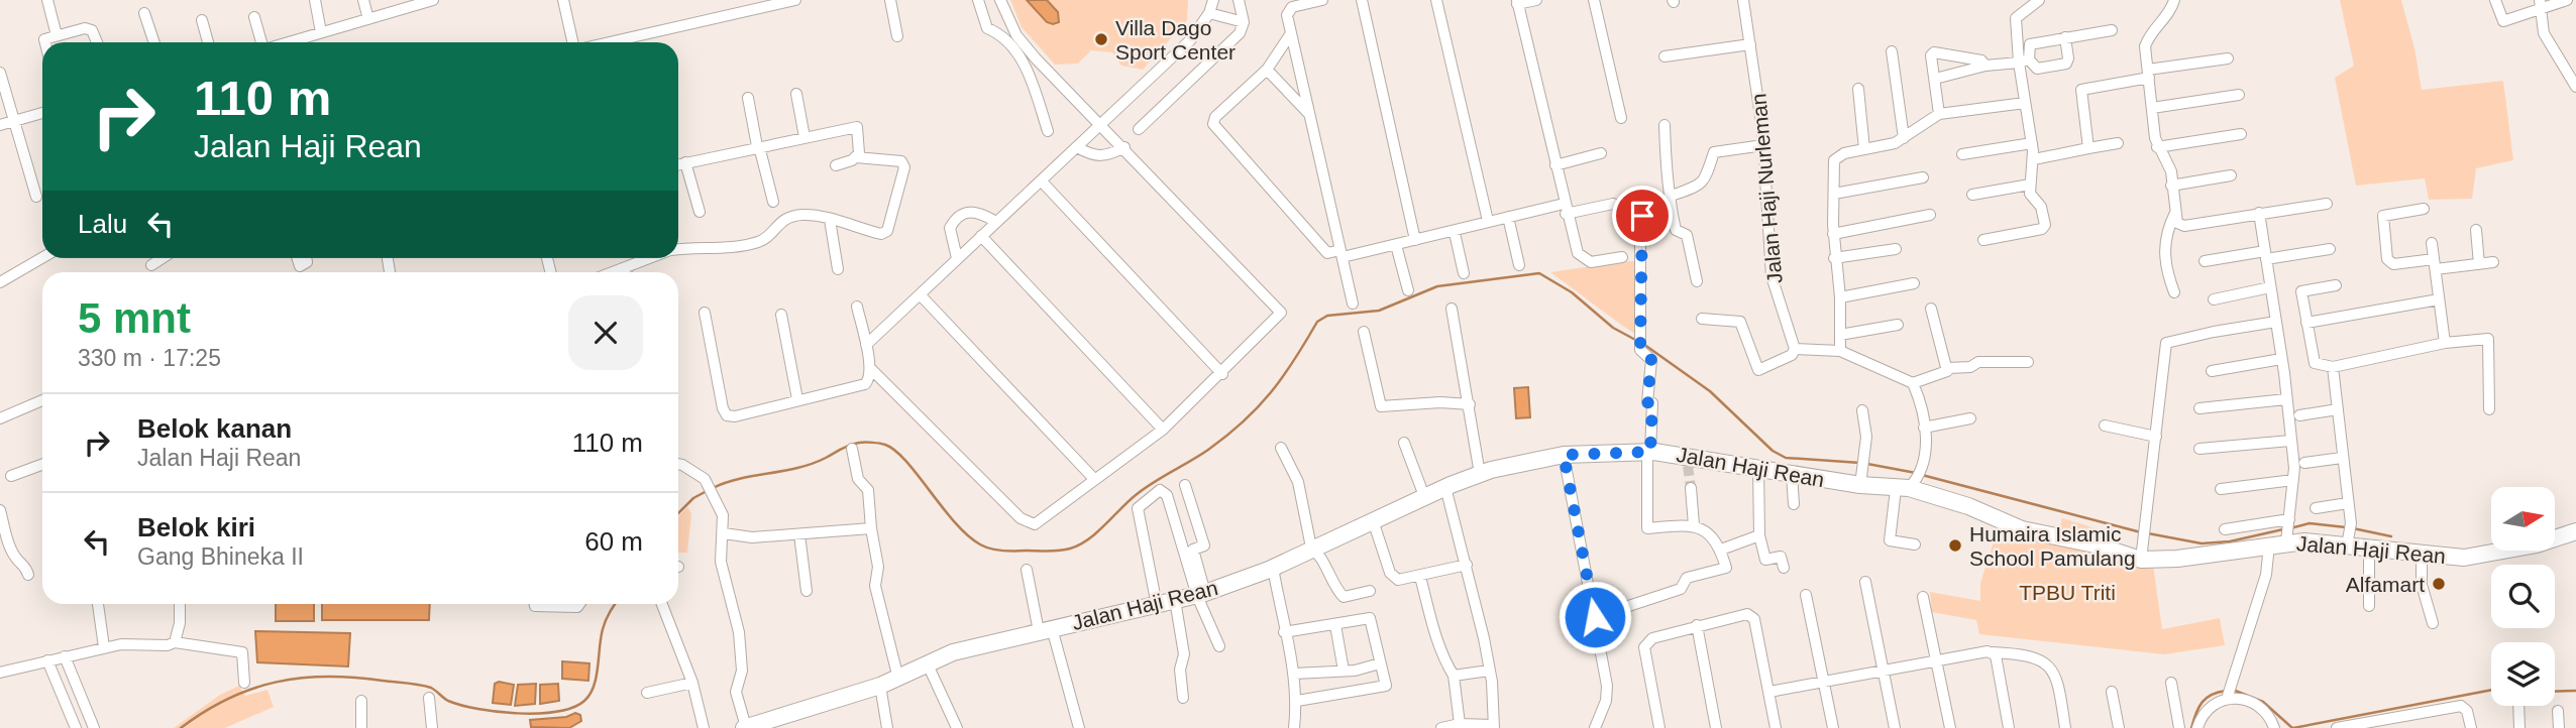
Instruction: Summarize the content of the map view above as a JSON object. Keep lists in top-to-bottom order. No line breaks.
{"streets":{"street":["Jalan Haji Nurleman","Jalan Haji Rean"]},"parks":["TPBU Triti"],"places":["Villa Dago Sport Center","Humaira Islamic School Pamulang","Alfamart"],"north":"right","page":{"turn":["110 m","Jalan Haji Rean"],"then":"Lalu","heading":["5 mnt","330 m · 17:25"],"list":[{"name":"Belok kanan","note":"Jalan Haji Rean","value":"110 m"},{"name":"Belok kiri","note":"Gang Bhineka II","value":"60 m"}]}}
